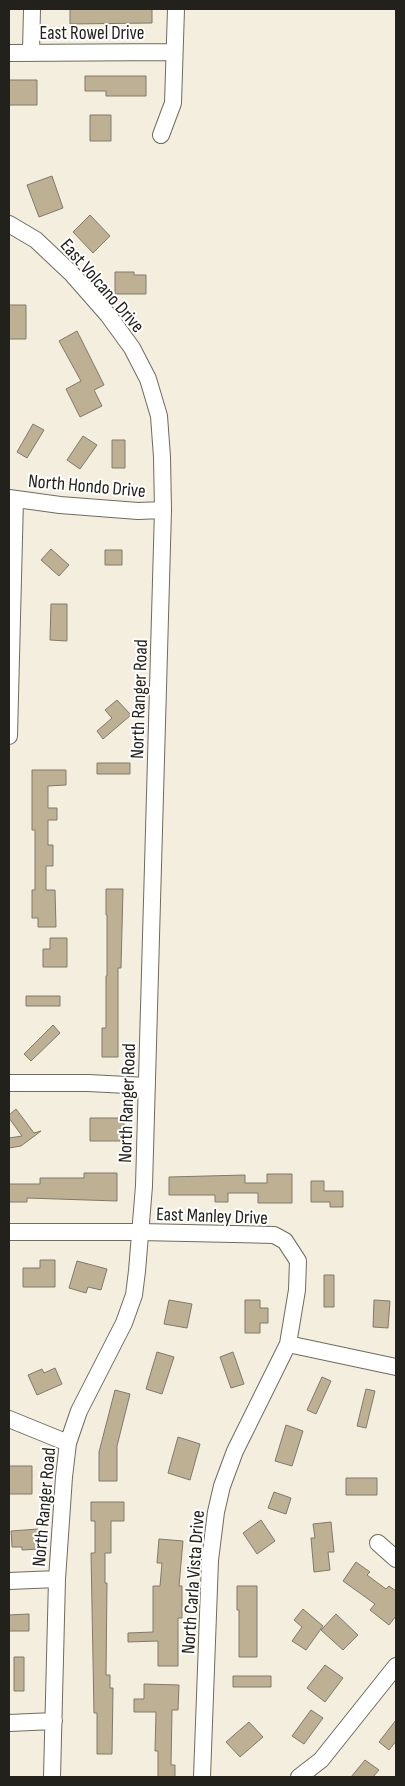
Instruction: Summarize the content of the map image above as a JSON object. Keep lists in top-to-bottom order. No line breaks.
{"streets":{"street":["East Rowel Drive","East Volcano Drive","North Hondo Drive","North Ranger Road","East Manley Drive","North Carla Vista Drive"]},"crossings":[["East Volcano Drive","North Ranger Road"],["North Hondo Drive","North Ranger Road"],["North Ranger Road","East Manley Drive"],["East Manley Drive","North Carla Vista Drive"]]}
